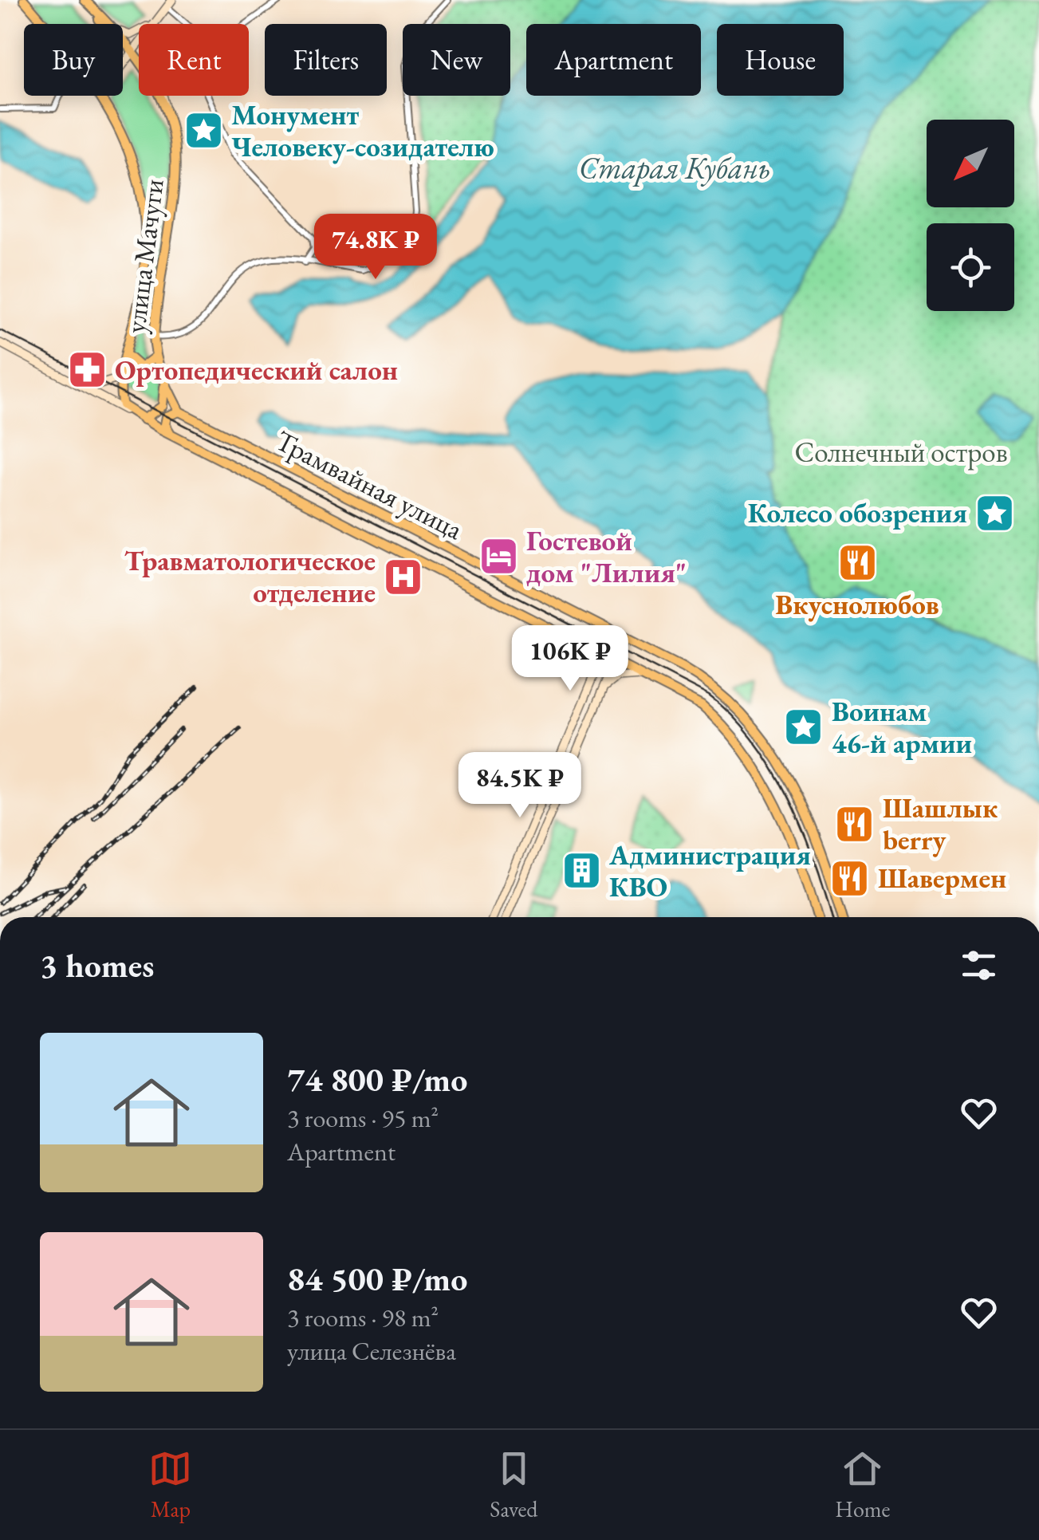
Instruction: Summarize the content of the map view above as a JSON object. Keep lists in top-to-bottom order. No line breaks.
{"streets":{"main road":["улица Мачуги","Трамвайная улица"]},"crossings":[["улица Мачуги","Трамвайная улица"]],"water":["Старая Кубань"],"parks":["Солнечный остров"],"places":{"place":["Монумент Человеку-созидателю","Колесо обозрения","Воинам 46-й армии"],"pharmacy":["Ортопедический салон"],"hotel":["Гостевой дом \"Лилия\""],"restaurant":["Вкуснолюбов","Шашлык berry","Шавермен"],"hospital":["Травматологическое отделение"],"building":["Администрация КВО"]},"north":"bottom left","page":{"chip":["Buy","Rent","Filters","New","Apartment","House"],"price":["74.8K ₽","106K ₽","84.5K ₽"],"heading":"3 homes","list":[{"name":"74 800 ₽/mo","note":"3 rooms · 95 m² · Apartment"},{"name":"84 500 ₽/mo","note":"3 rooms · 98 m² · улица Селезнёва"}],"tabs":["Map","Saved","Home"]}}
